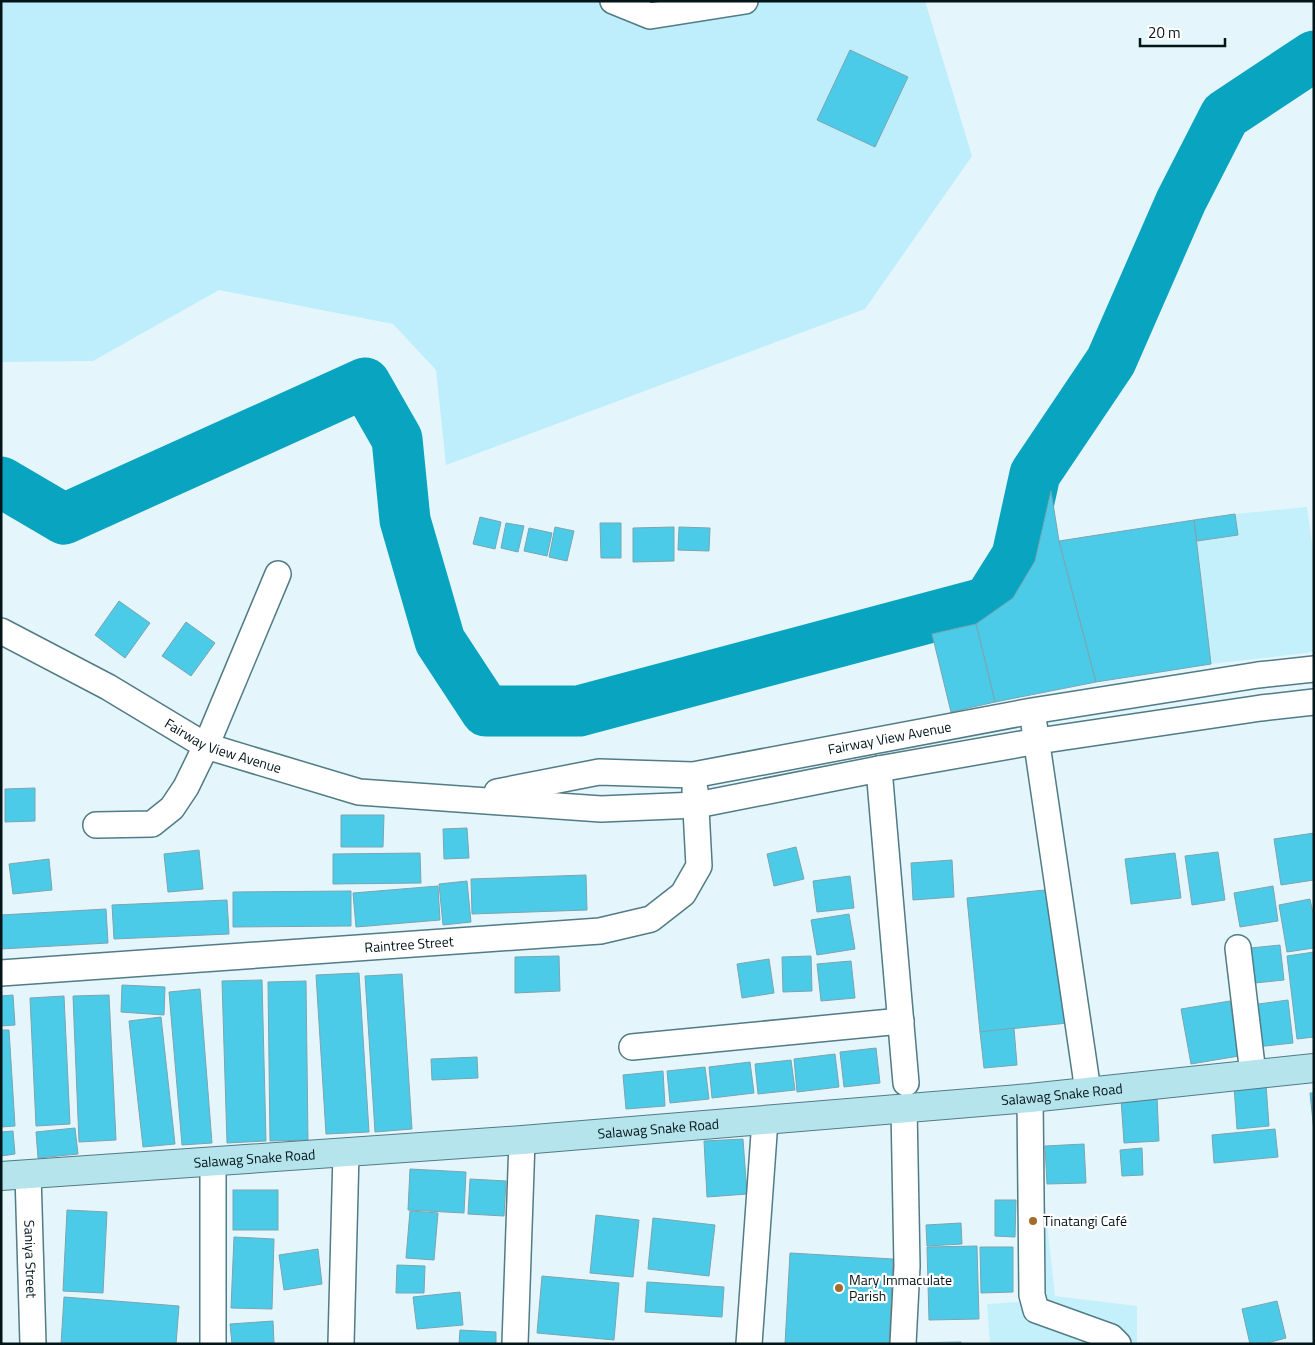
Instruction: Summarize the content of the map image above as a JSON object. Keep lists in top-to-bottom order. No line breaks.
{"streets":{"main road":["Salawag Snake Road"],"street":["Fairway View Avenue","Raintree Street","Saniya Street"]},"crossings":[["Fairway View Avenue","Raintree Street"],["Salawag Snake Road","Saniya Street"]],"places":["Tinatangi Café","Mary Immaculate Parish"],"scale_bar":"20 m"}
